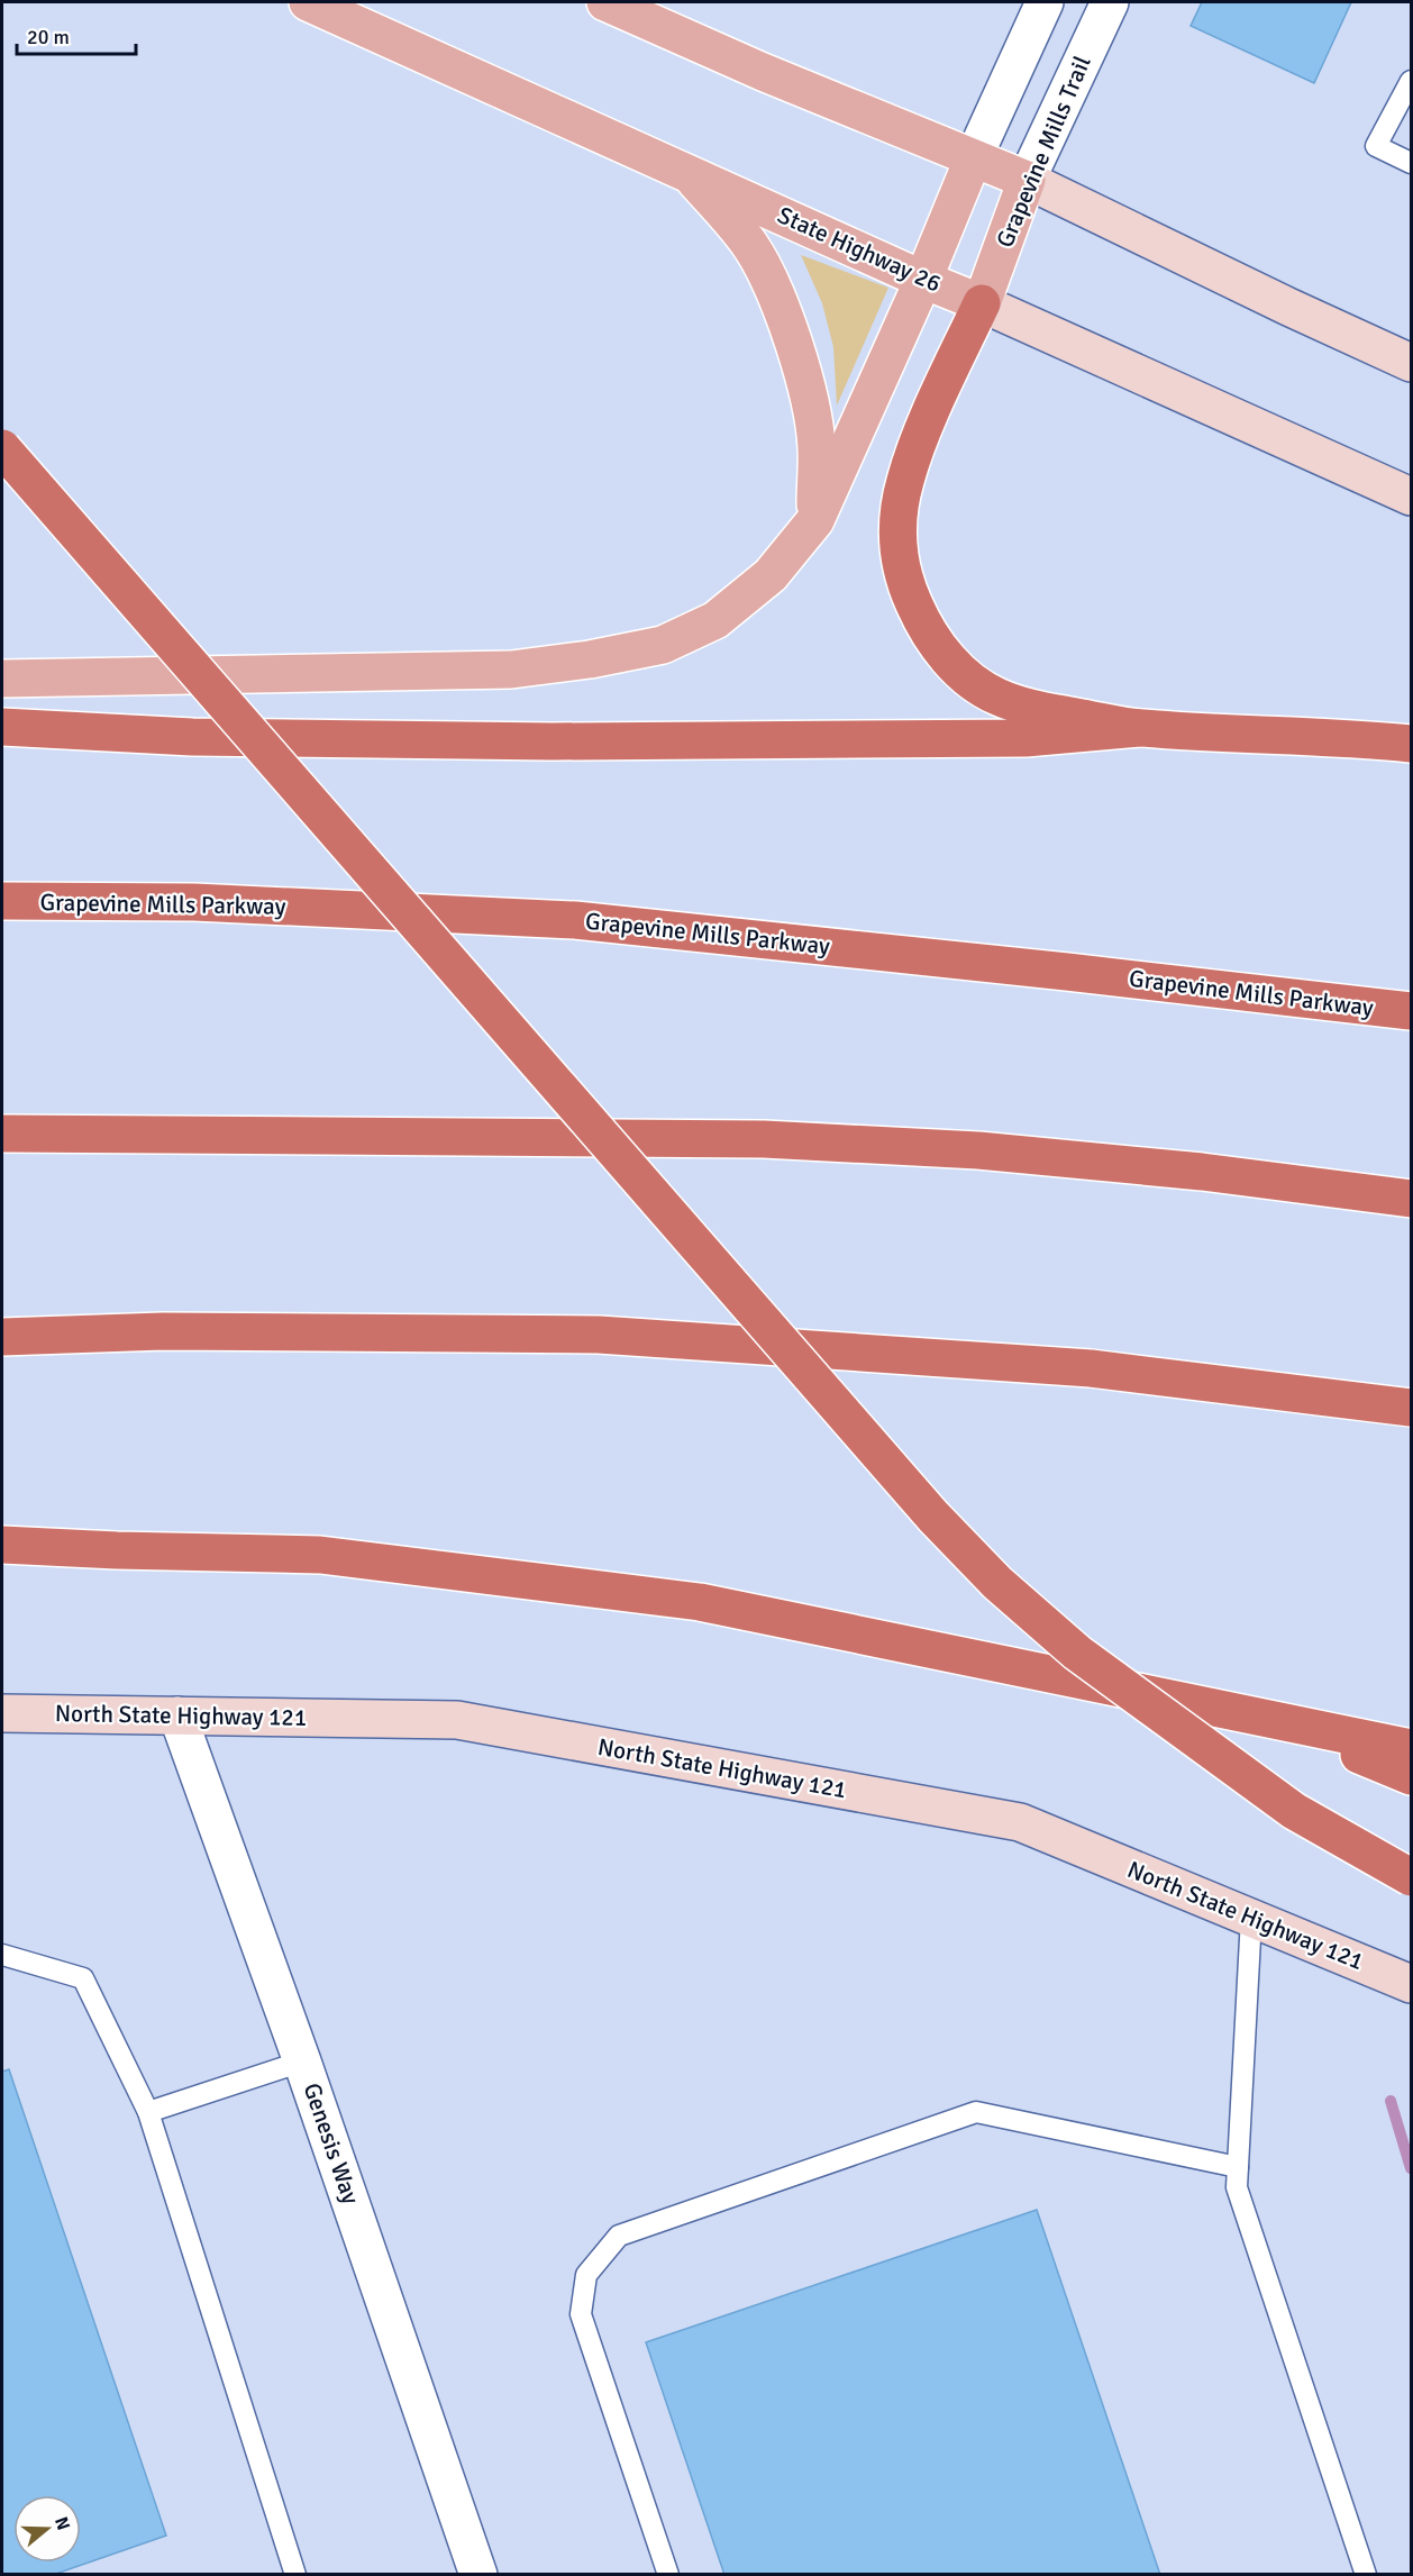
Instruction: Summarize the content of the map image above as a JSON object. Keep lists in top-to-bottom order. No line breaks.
{"streets":{"highway":["Grapevine Mills Parkway"],"main road":["Grapevine Mills Trail","State Highway 26","North State Highway 121"],"street":["Genesis Way"]},"crossings":[["Grapevine Mills Trail","State Highway 26"],["North State Highway 121","Genesis Way"]],"scale_bar":"20 m","north":"right"}
